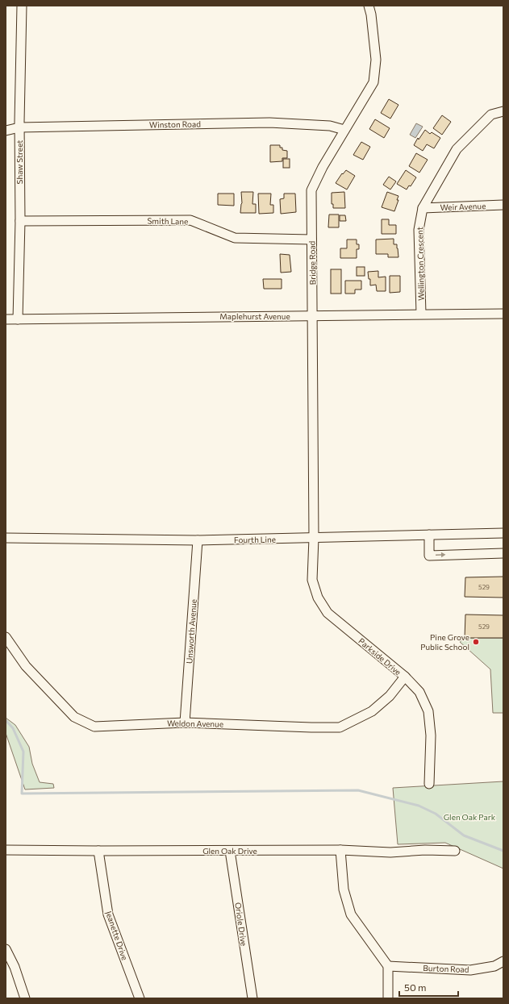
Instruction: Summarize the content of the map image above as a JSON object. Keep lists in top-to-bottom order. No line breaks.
{"streets":{"street":["Winston Road","Shaw Street","Weir Avenue","Smith Lane","Bridge Road","Wellington Crescent","Maplehurst Avenue","Fourth Line","Unsworth Avenue","Parkside Drive","Weldon Avenue","Glen Oak Drive","Oriole Drive","Jeanette Drive","Burton Road"]},"crossings":[["Winston Road","Shaw Street"],["Winston Road","Bridge Road"],["Shaw Street","Smith Lane"],["Shaw Street","Maplehurst Avenue"],["Weir Avenue","Wellington Crescent"],["Smith Lane","Bridge Road"],["Bridge Road","Maplehurst Avenue"],["Bridge Road","Fourth Line"],["Bridge Road","Parkside Drive"],["Wellington Crescent","Maplehurst Avenue"],["Fourth Line","Unsworth Avenue"],["Fourth Line","Parkside Drive"],["Unsworth Avenue","Weldon Avenue"],["Parkside Drive","Weldon Avenue"],["Glen Oak Drive","Oriole Drive"],["Glen Oak Drive","Jeanette Drive"]],"parks":["Glen Oak Park"],"places":["Pine Grove Public School"],"house_numbers":["529","529"],"scale_bar":"50 m"}
